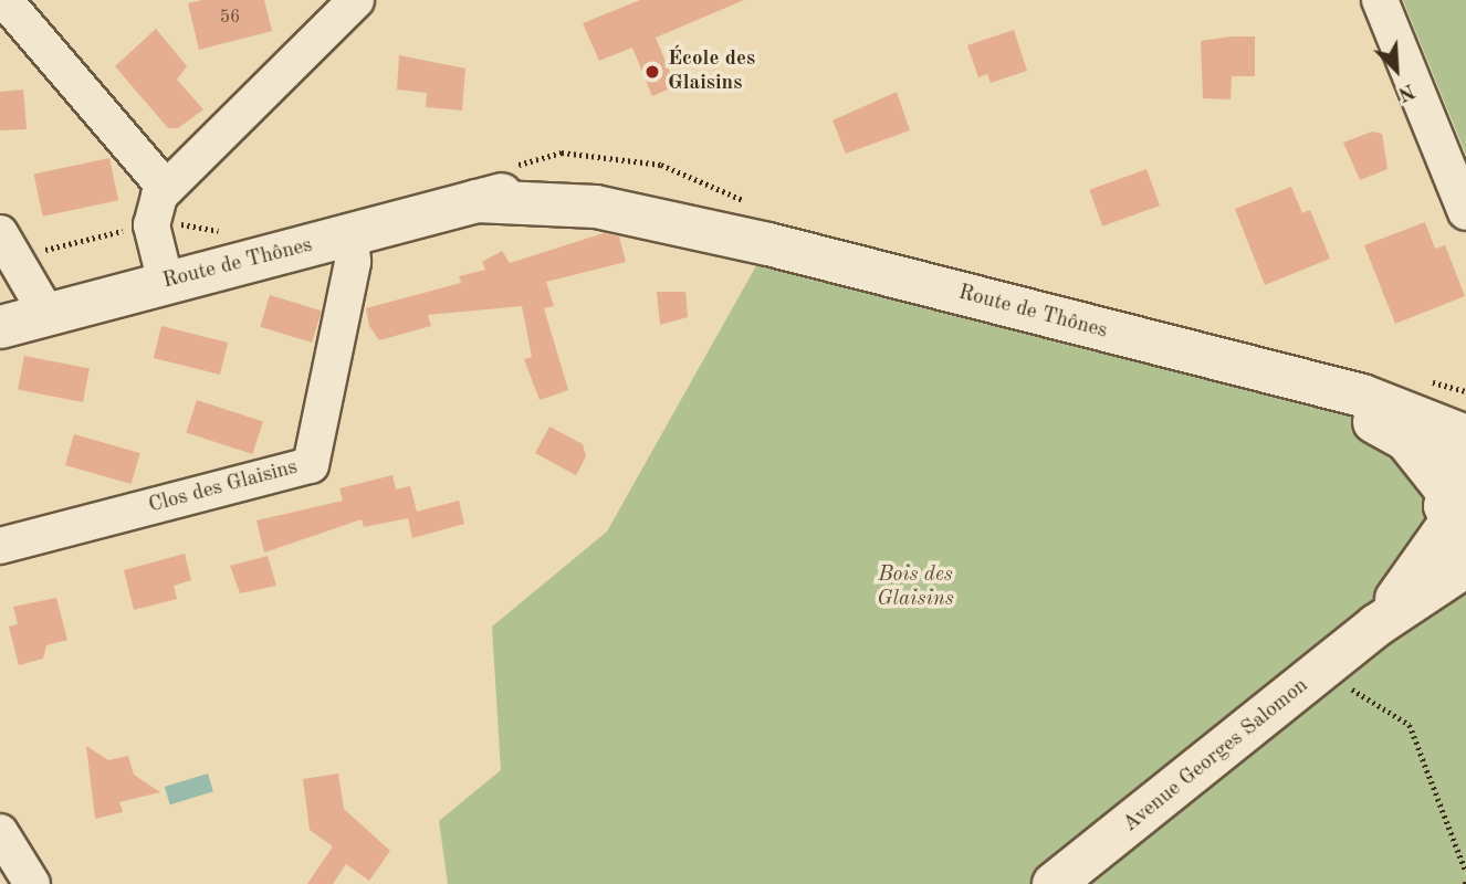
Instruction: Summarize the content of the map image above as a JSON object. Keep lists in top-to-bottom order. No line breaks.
{"streets":{"main road":["Route de Thônes","Avenue Georges Salomon"],"street":["Clos des Glaisins"]},"crossings":[["Route de Thônes","Clos des Glaisins"],["Route de Thônes","Avenue Georges Salomon"]],"parks":["Bois des Glaisins"],"places":["École des Glaisins"],"house_numbers":["56"],"north":"bottom right"}
